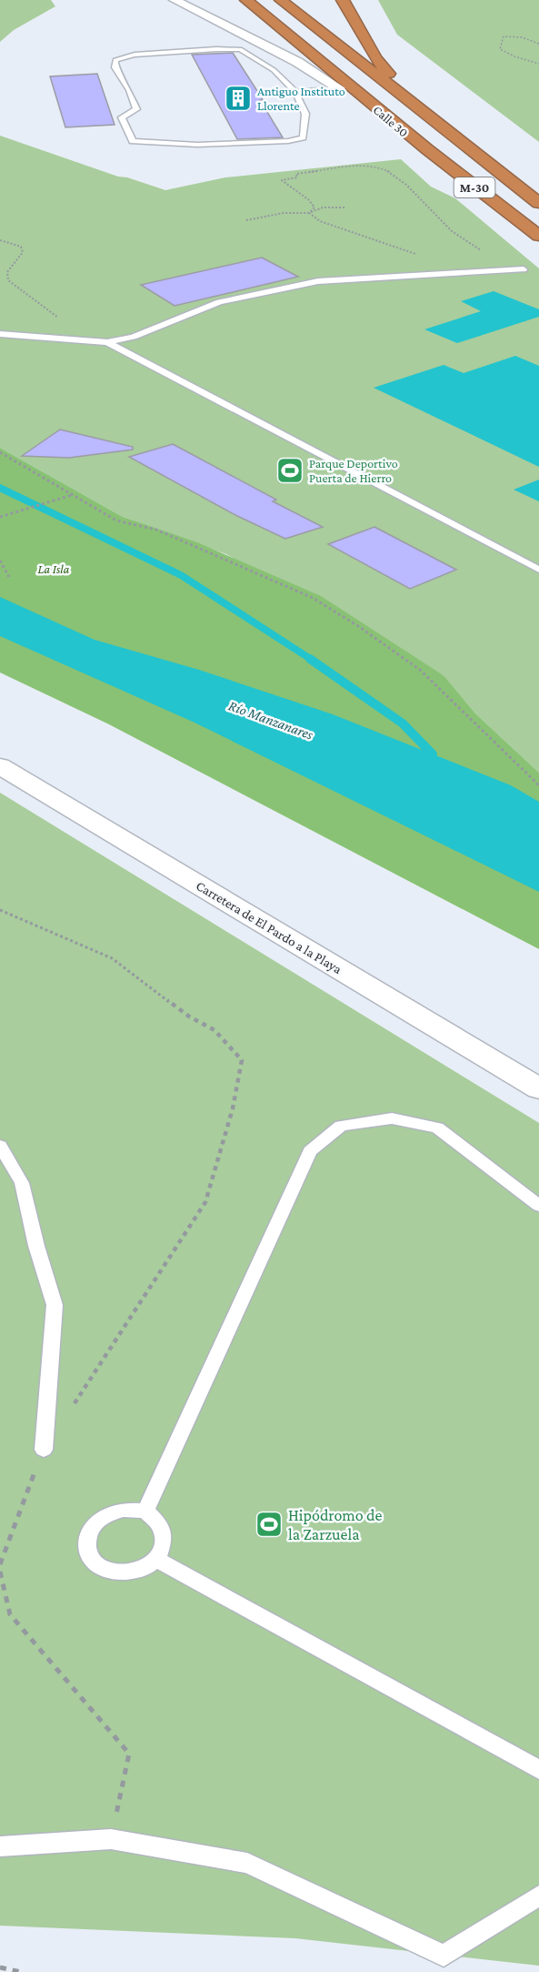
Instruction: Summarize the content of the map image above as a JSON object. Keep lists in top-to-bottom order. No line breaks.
{"streets":{"highway":["Calle 30","M-30"],"street":["Carretera de El Pardo a la Playa"]},"water":["Río Manzanares"],"parks":["La Isla"],"places":{"building":["Antiguo Instituto Llorente"],"sports":["Parque Deportivo Puerta de Hierro","Hipódromo de la Zarzuela"]}}
